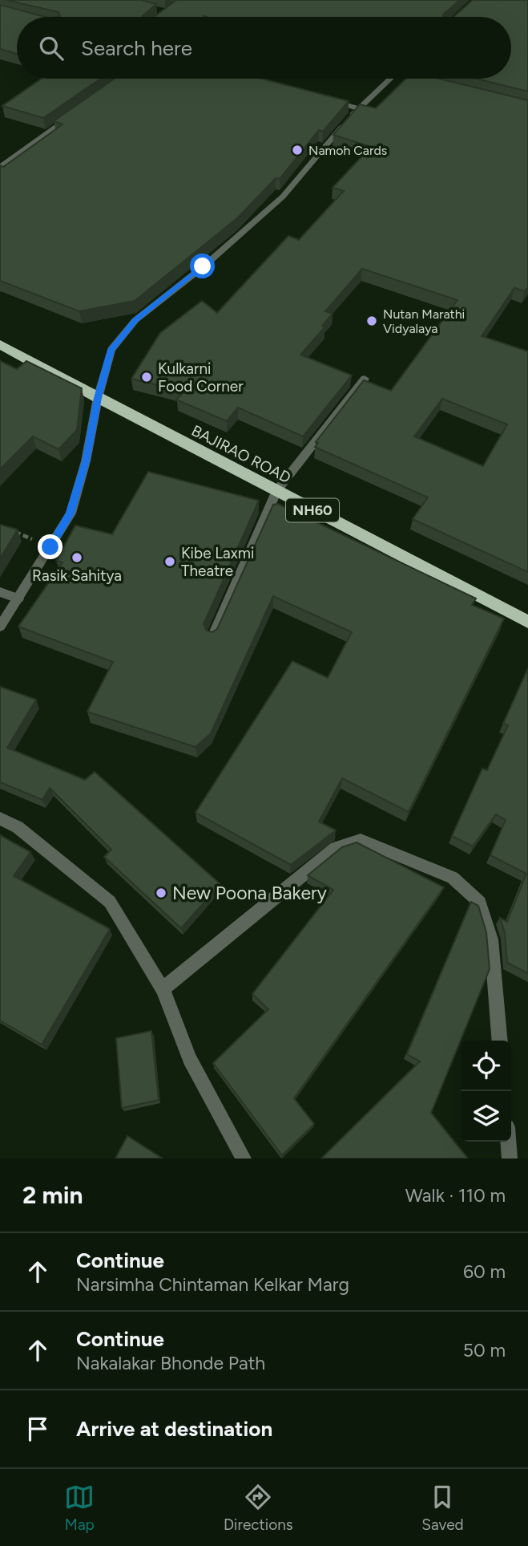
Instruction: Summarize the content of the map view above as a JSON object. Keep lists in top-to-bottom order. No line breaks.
{"streets":{"highway":["BAJIRAO ROAD","NH60"]},"places":["Namoh Cards","Nutan Marathi Vidyalaya","Kulkarni Food Corner","Rasik Sahitya","Kibe Laxmi Theatre","New Poona Bakery"],"page":{"search":"Search here","heading":["2 min","Walk · 110 m"],"list":[["Continue","Narsimha Chintaman Kelkar Marg","60 m"],["Continue","Nakalakar Bhonde Path","50 m"],"Arrive at destination"],"nav":["Map","Directions","Saved"]}}
